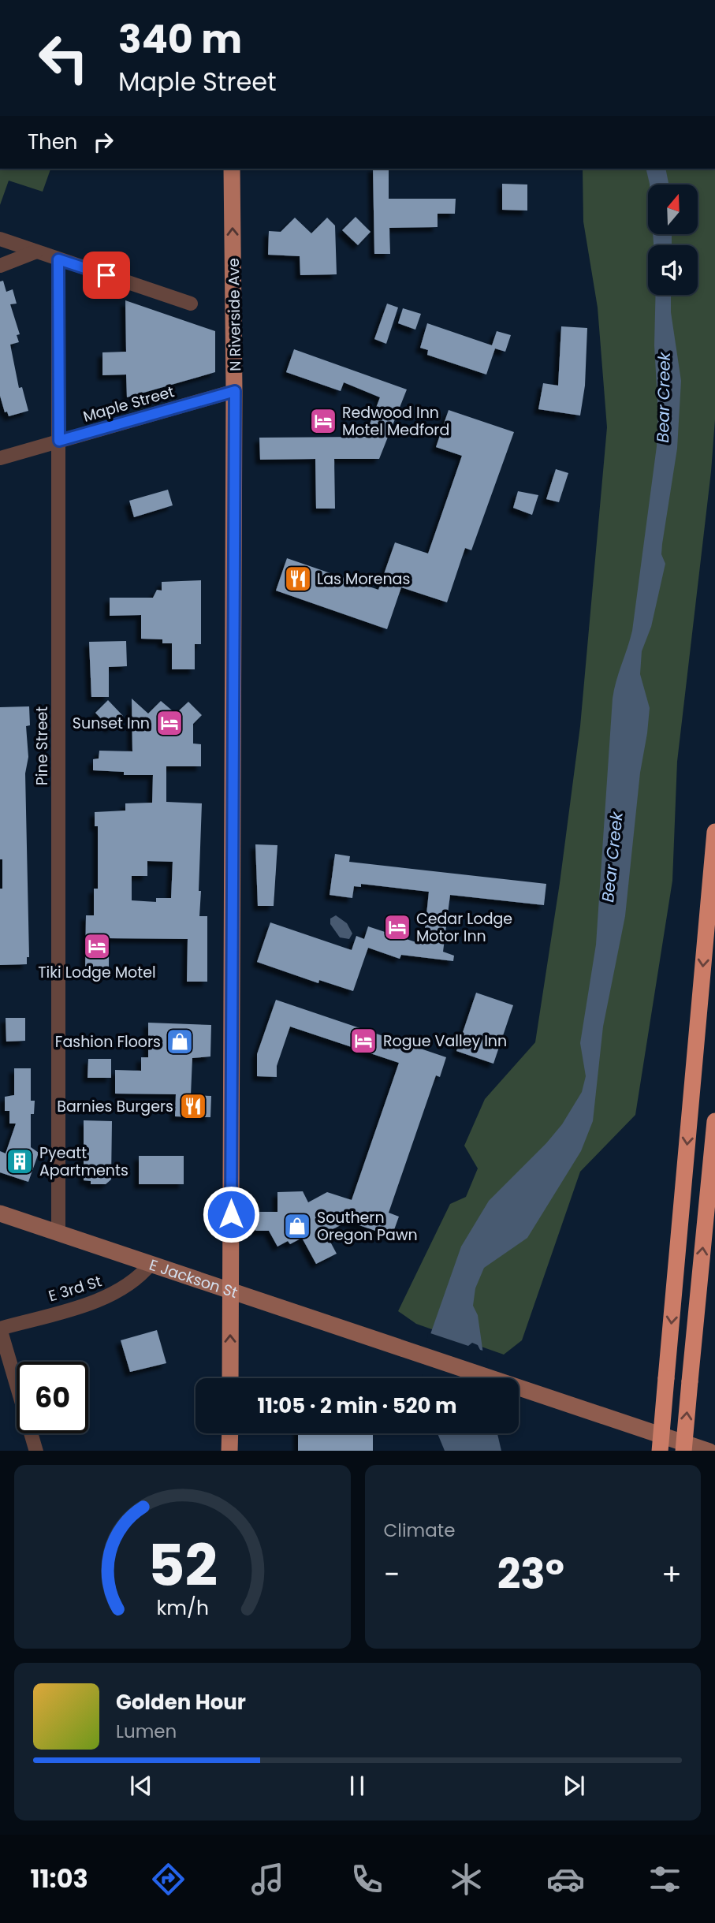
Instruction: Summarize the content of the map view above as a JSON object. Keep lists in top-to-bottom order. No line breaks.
{"streets":{"main road":["N Riverside Ave","E Jackson St"],"street":["Maple Street","Pine Street","E 3rd St"]},"crossings":[["N Riverside Ave","Maple Street"],["N Riverside Ave","E Jackson St"],["Maple Street","Pine Street"],["Pine Street","E Jackson St"],["E Jackson St","E 3rd St"]],"water":["Bear Creek"],"places":{"hotel":["Redwood Inn Motel Medford","Sunset Inn","Cedar Lodge Motor Inn","Tiki Lodge Motel","Rogue Valley Inn"],"restaurant":["Las Morenas","Barnies Burgers"],"shop":["Fashion Floors","Southern Oregon Pawn"],"building":["Pyeatt Apartments"]},"north":"top","page":{"turn":["340 m","Maple Street"],"then":"Then","limit":"60","trip":"11:05 · 2 min · 520 m","tile":"Climate","heat":["−","23°","+"],"song":["Golden Hour","Lumen"],"tabs":"11:03","gauge":["52","km/h"]}}
